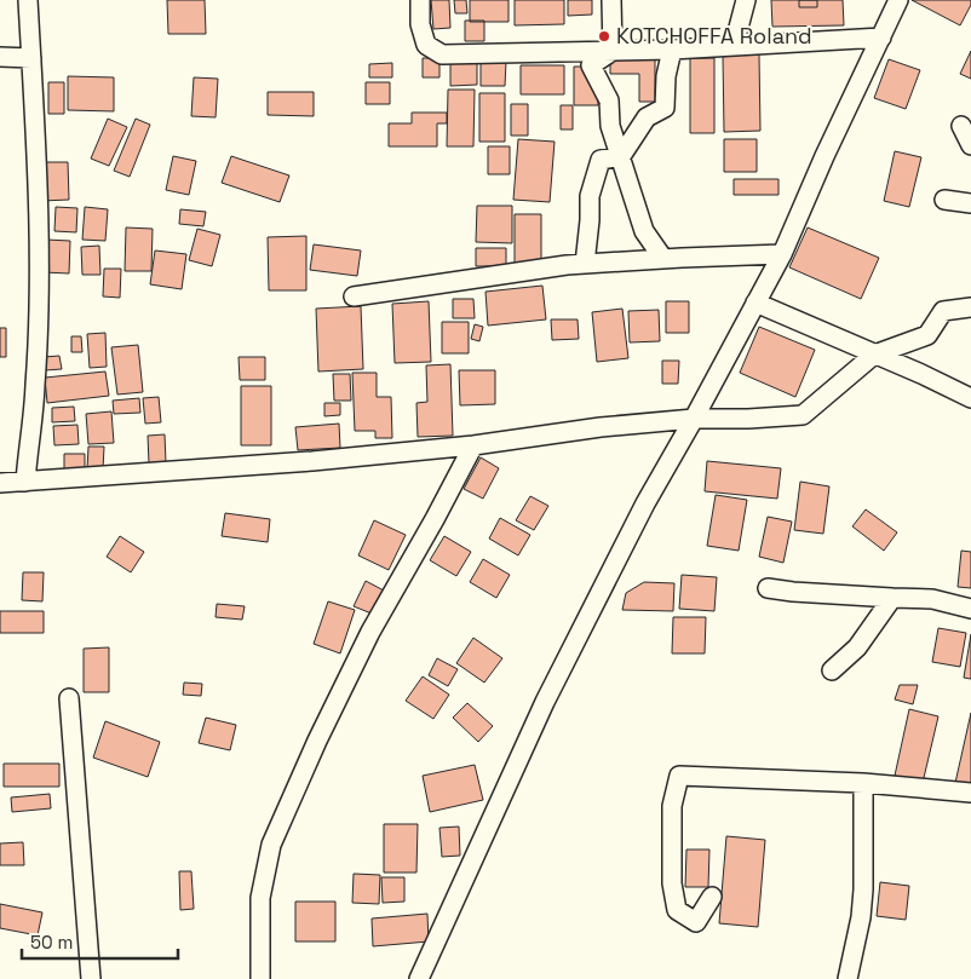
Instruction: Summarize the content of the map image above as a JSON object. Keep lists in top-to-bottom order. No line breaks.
{"places":["KOTCHOFFA Roland"],"scale_bar":"50 m"}
